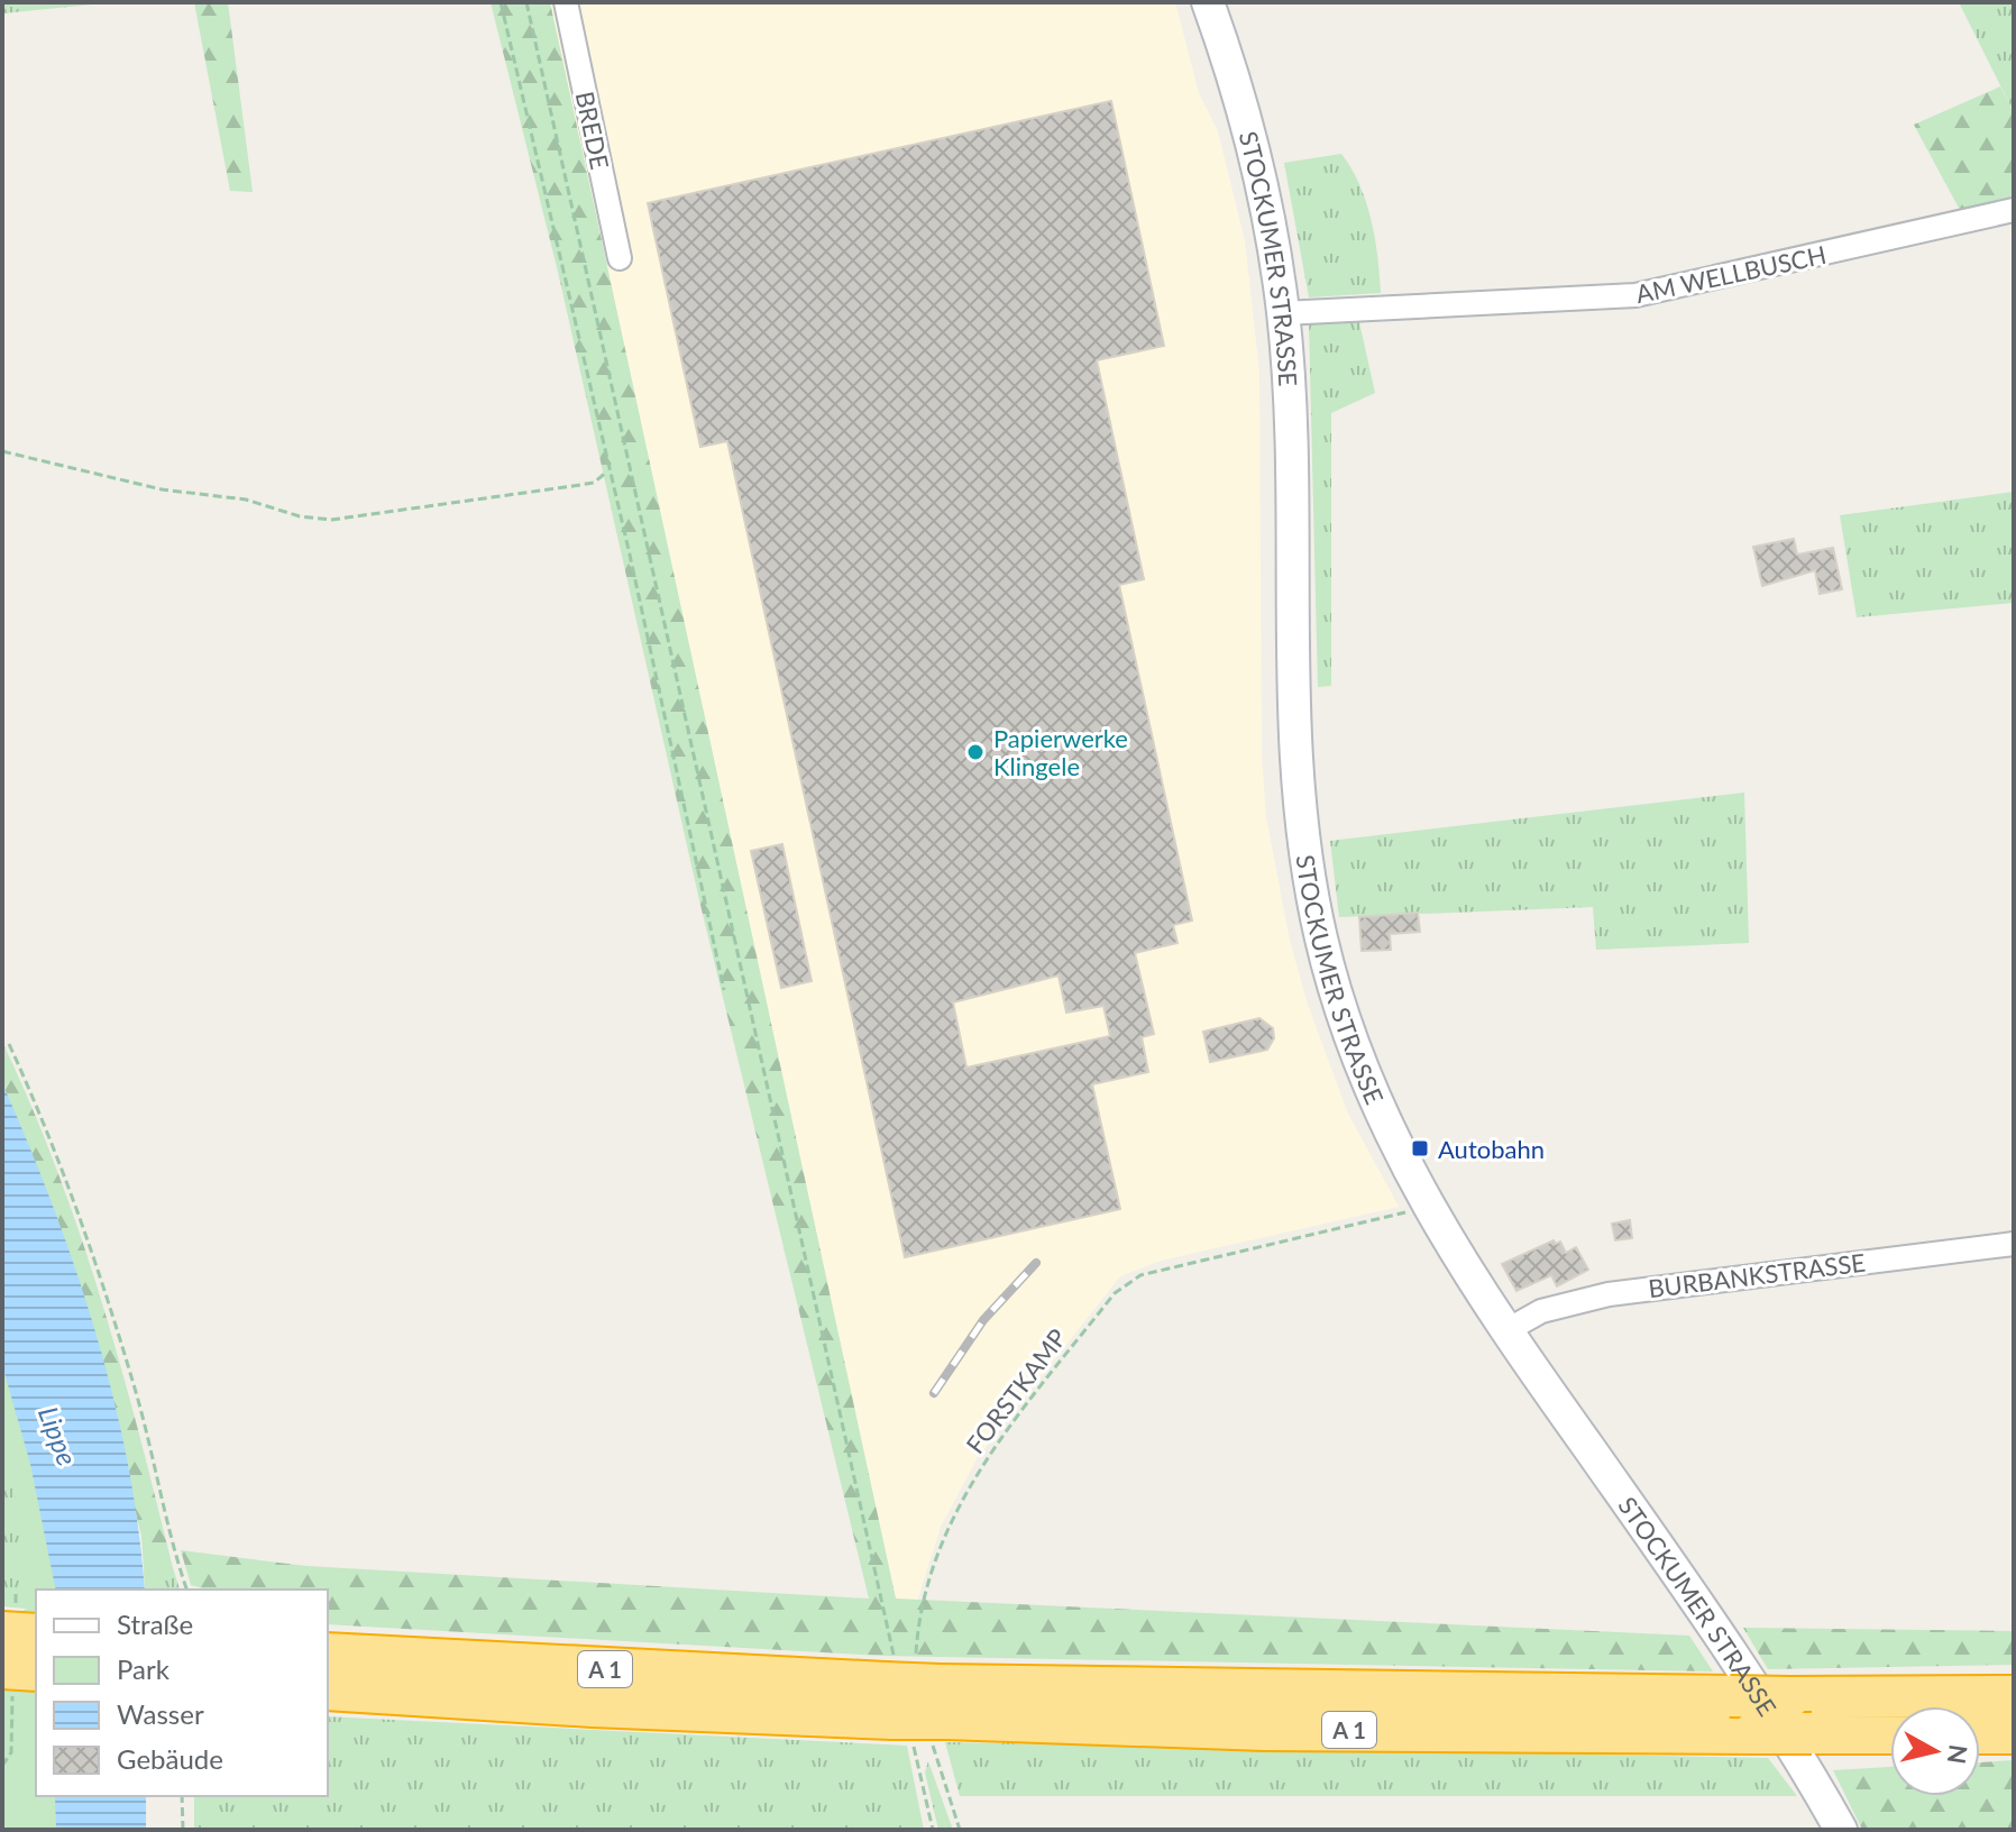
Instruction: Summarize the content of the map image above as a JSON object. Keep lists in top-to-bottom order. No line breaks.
{"streets":{"highway":["A 1"],"main road":["STOCKUMER STRASSE"],"street":["BREDE","AM WELLBUSCH","BURBANKSTRASSE"],"path":["FORSTKAMP"]},"crossings":[["STOCKUMER STRASSE","AM WELLBUSCH"],["STOCKUMER STRASSE","BURBANKSTRASSE"],["STOCKUMER STRASSE","FORSTKAMP"],["FORSTKAMP","A 1"]],"water":["Lippe"],"places":{"other":["Papierwerke Klingele"],"transit":["Autobahn"]},"legend":["Straße","Park","Wasser","Gebäude"],"north":"right"}
